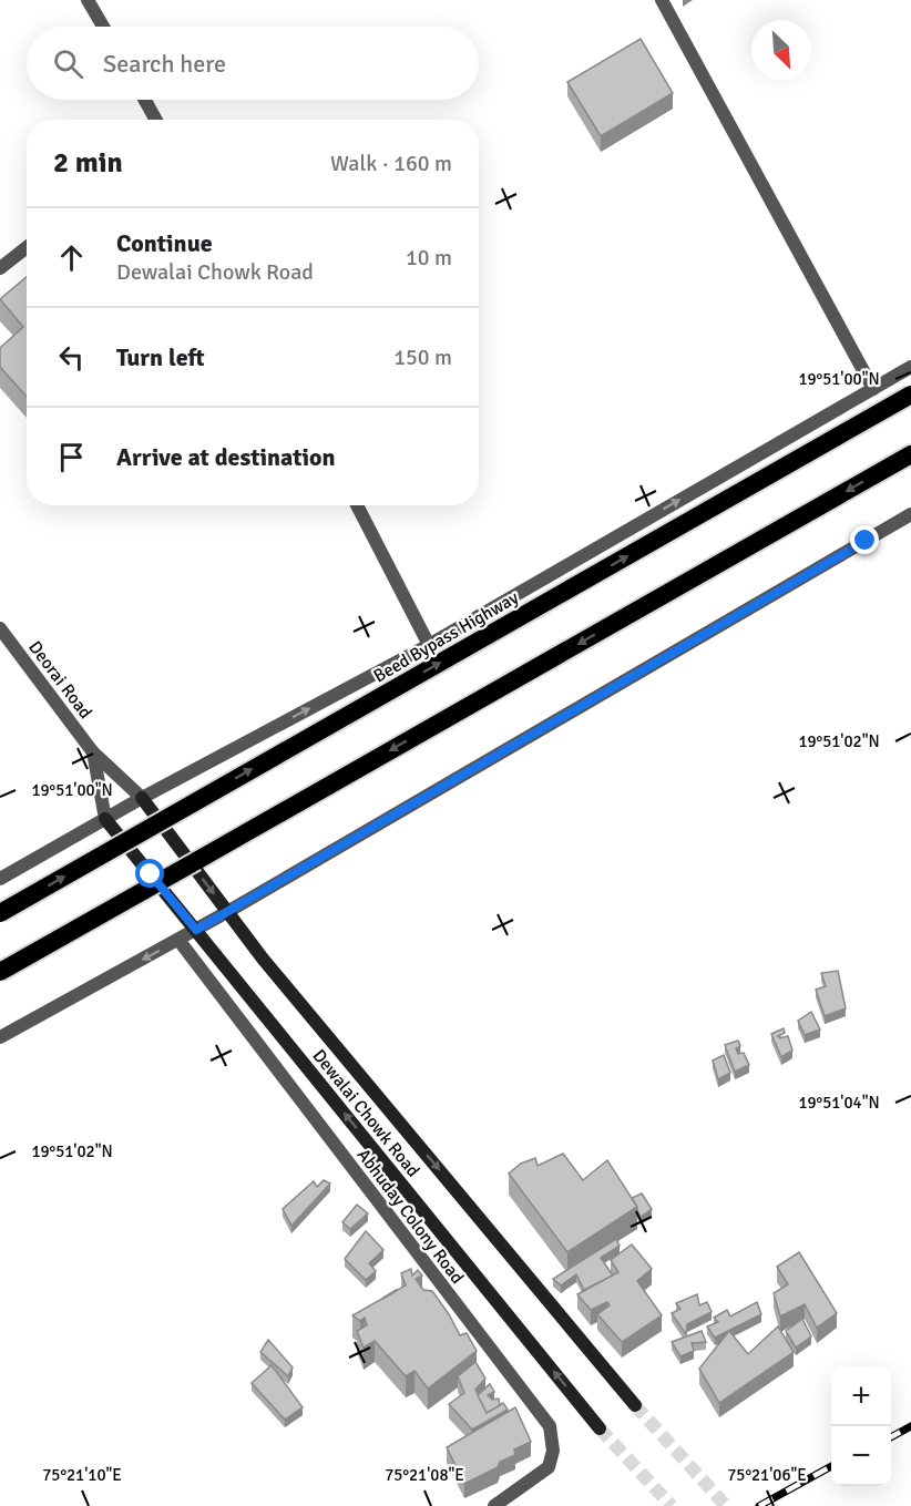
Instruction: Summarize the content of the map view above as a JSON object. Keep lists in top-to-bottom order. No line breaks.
{"streets":{"highway":["Beed Bypass Highway"],"main road":["Dewalai Chowk Road"],"street":["Deorai Road","Abhuday Colony Road"]},"crossings":[["Deorai Road","Dewalai Chowk Road"]],"north":"bottom right","page":{"search":"Search here","heading":["2 min","Walk · 160 m"],"list":[["Continue","Dewalai Chowk Road","10 m"],["Turn left","150 m"],"Arrive at destination"],"map_buttons":["+","−"]},"coordinates":["19°51'00\"N","19°51'02\"N","19°51'04\"N","75°21'10\"E","75°21'08\"E","75°21'06\"E"]}
